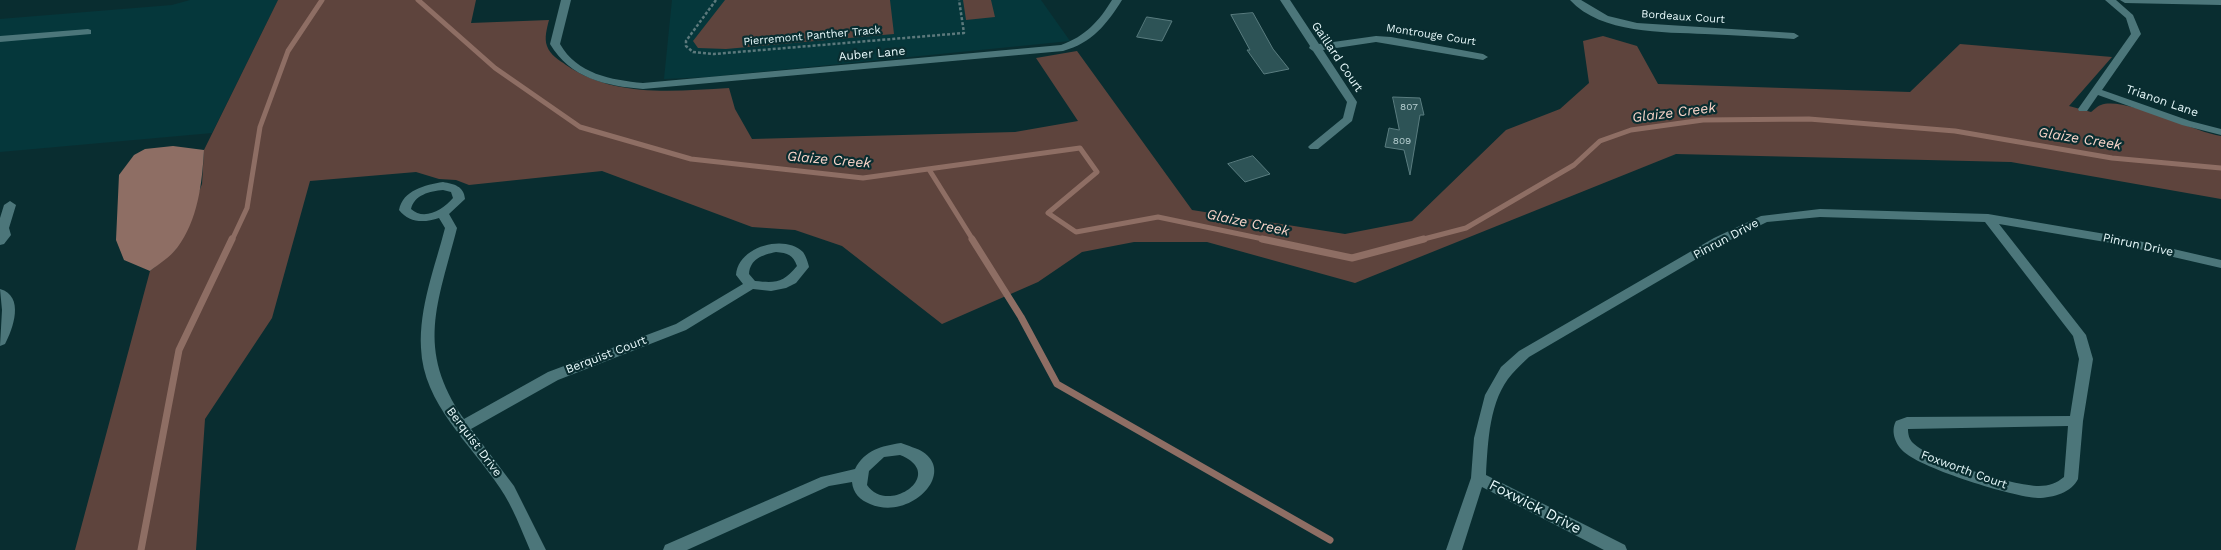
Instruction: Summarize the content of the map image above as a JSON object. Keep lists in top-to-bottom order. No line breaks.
{"streets":{"street":["Bordeaux Court","Montrouge Court","Auber Lane","Gaillard Court","Trianon Lane","Pinrun Drive","Berquist Court","Berquist Drive","Foxworth Court","Foxwick Drive"],"path":["Pierremont Panther Track"]},"crossings":[["Montrouge Court","Gaillard Court"],["Pinrun Drive","Foxworth Court"],["Pinrun Drive","Foxwick Drive"],["Berquist Court","Berquist Drive"]],"water":["Glaize Creek"],"house_numbers":["807","809"]}
